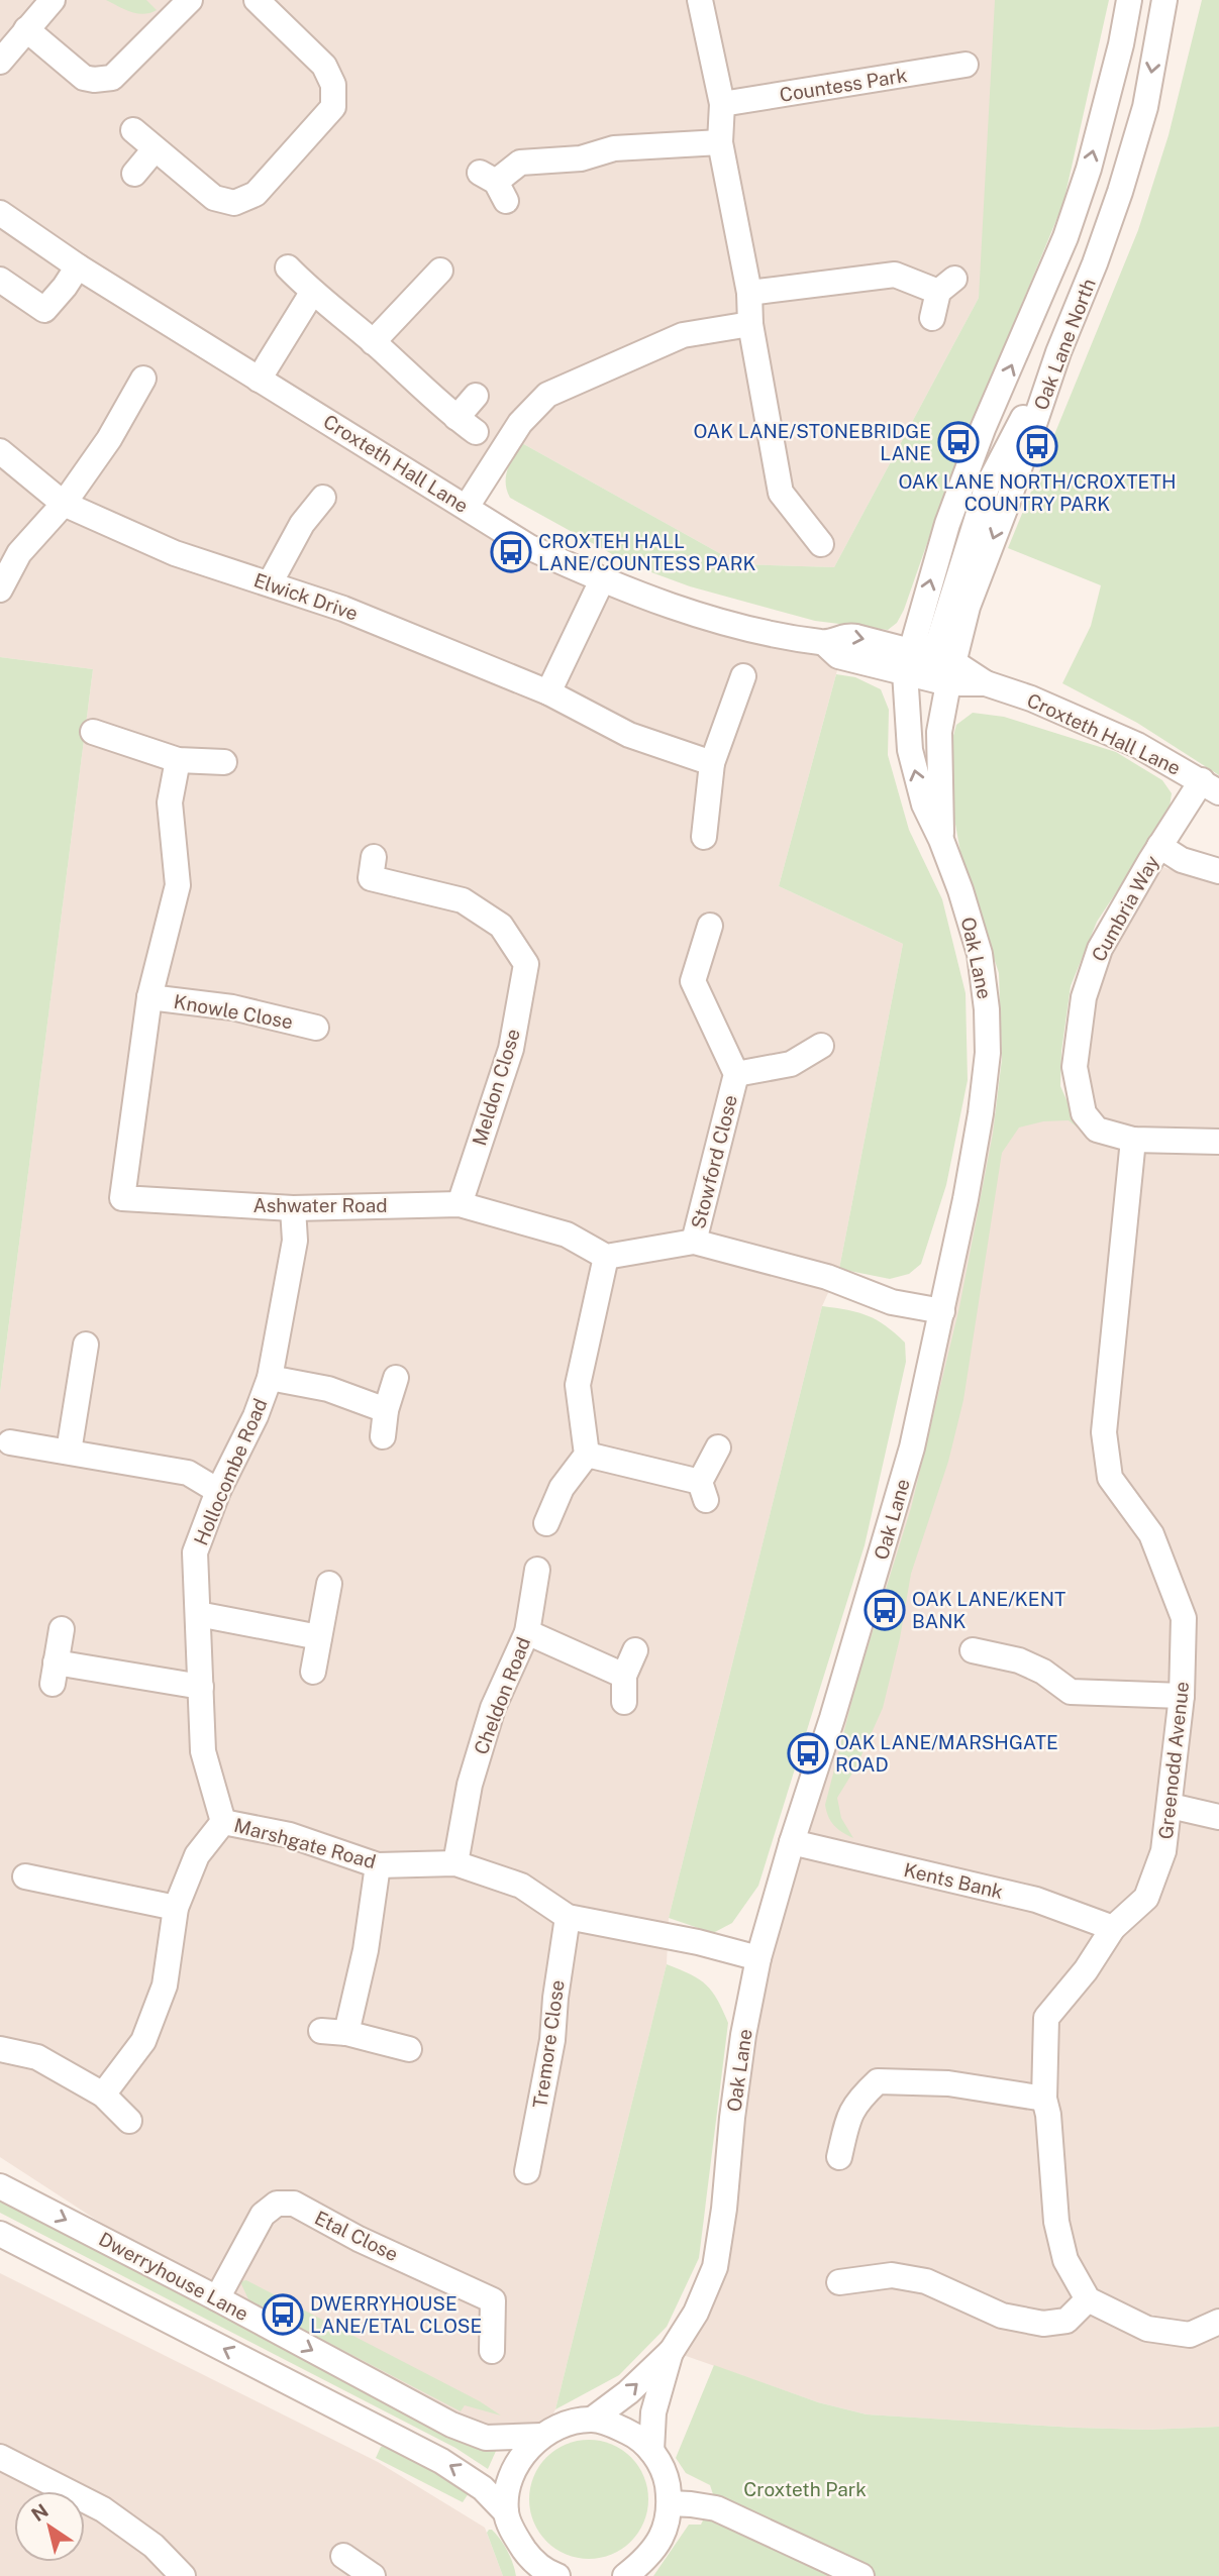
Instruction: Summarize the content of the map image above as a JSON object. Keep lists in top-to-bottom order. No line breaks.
{"streets":{"street":["Countess Park","Oak Lane North","Croxteth Hall Lane","Elwick Drive","Cumbria Way","Oak Lane","Knowle Close","Meldon Close","Stowford Close","Ashwater Road","Hollocombe Road","Cheldon Road","Greenodd Avenue","Marshgate Road","Kents Bank","Tremore Close","Etal Close","Dwerryhouse Lane"]},"crossings":[["Oak Lane North","Croxteth Hall Lane"],["Oak Lane North","Oak Lane"],["Croxteth Hall Lane","Cumbria Way"],["Croxteth Hall Lane","Oak Lane"],["Cumbria Way","Greenodd Avenue"],["Oak Lane","Marshgate Road"],["Oak Lane","Kents Bank"],["Knowle Close","Ashwater Road"],["Meldon Close","Ashwater Road"],["Ashwater Road","Hollocombe Road"],["Hollocombe Road","Marshgate Road"],["Cheldon Road","Marshgate Road"],["Greenodd Avenue","Kents Bank"],["Marshgate Road","Tremore Close"],["Etal Close","Dwerryhouse Lane"]],"parks":["Croxteth Park"],"places":{"bus stop":["OAK LANE/STONEBRIDGE LANE","OAK LANE NORTH/CROXTETH COUNTRY PARK","CROXTEH HALL LANE/COUNTESS PARK","OAK LANE/KENT BANK","OAK LANE/MARSHGATE ROAD","DWERRYHOUSE LANE/ETAL CLOSE"]},"north":"top left"}
